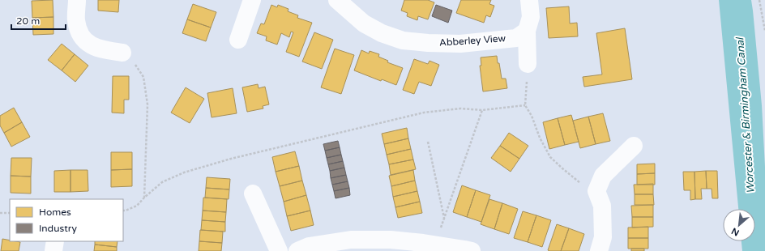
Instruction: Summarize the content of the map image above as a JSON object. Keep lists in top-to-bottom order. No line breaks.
{"streets":{"street":["Abberley View"]},"water":["Worcester & Birmingham Canal"],"legend":["Homes","Industry"],"scale_bar":"20 m","north":"bottom left"}
